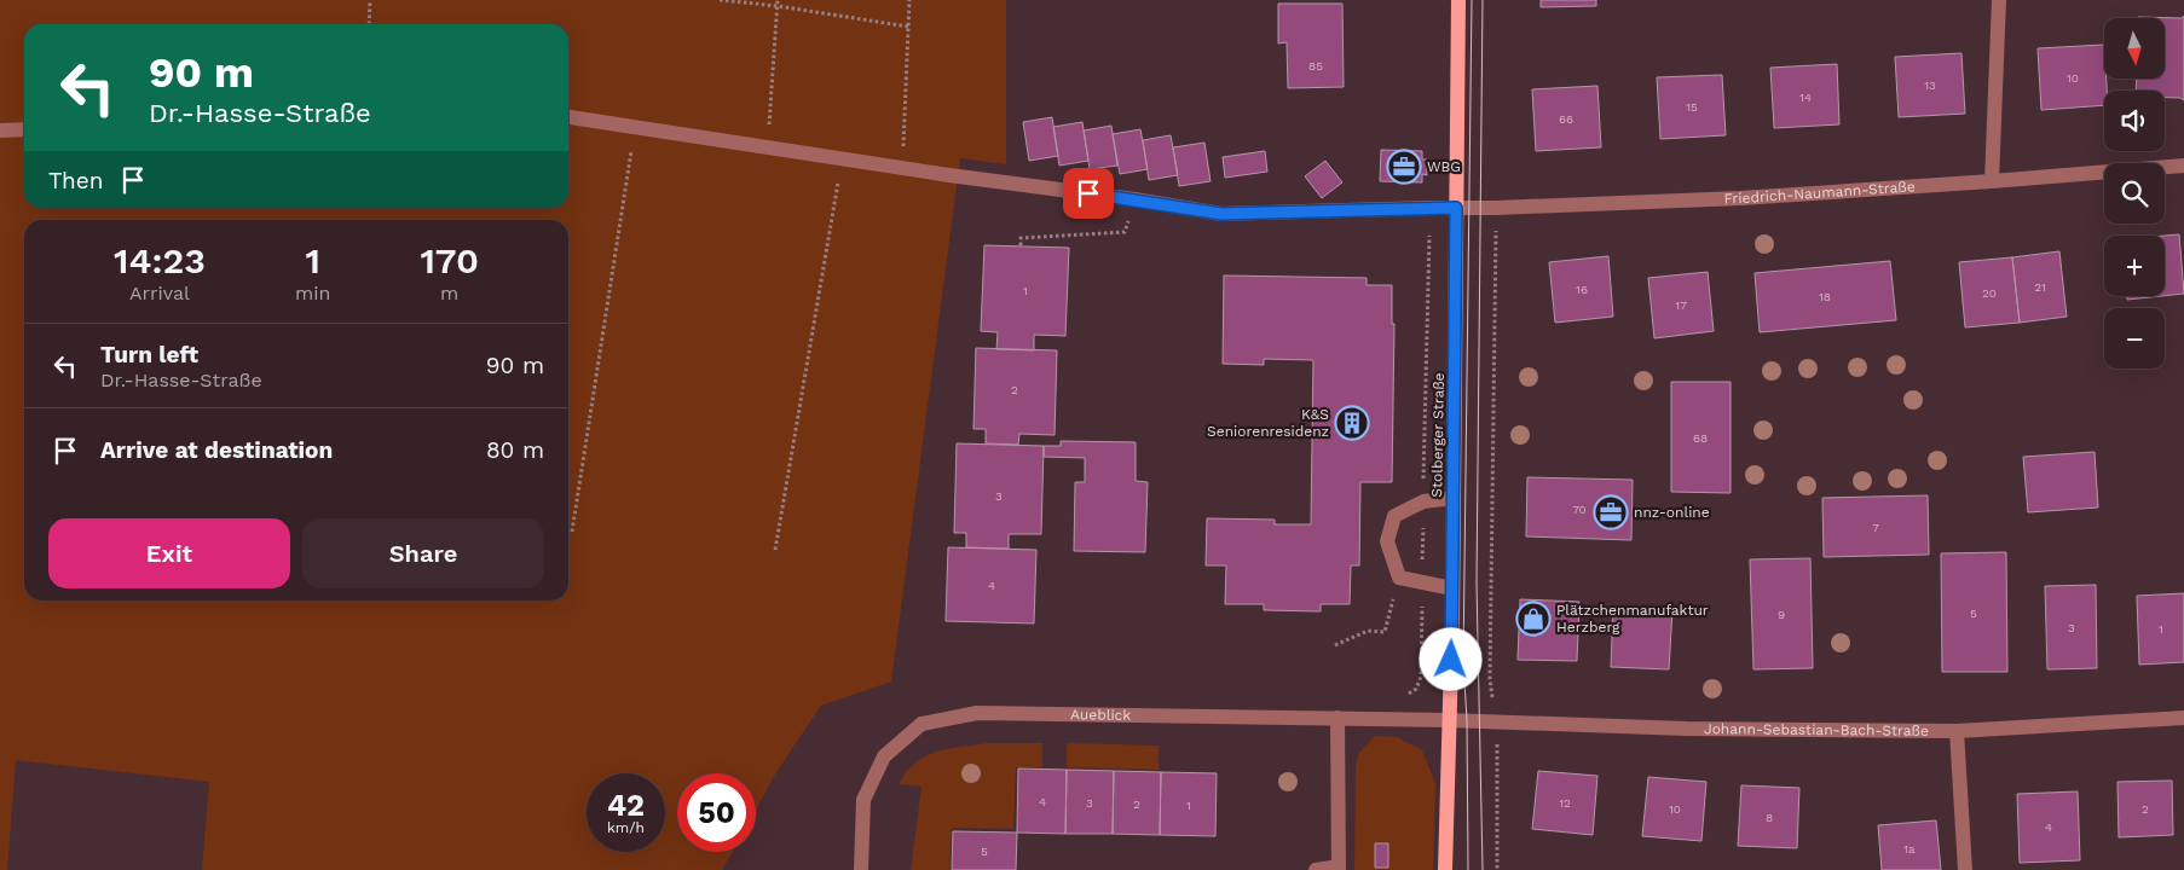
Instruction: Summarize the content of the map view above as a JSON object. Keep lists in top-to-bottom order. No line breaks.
{"streets":{"main road":["Stolberger Straße"],"street":["Friedrich-Naumann-Straße","Aueblick","Johann-Sebastian-Bach-Straße"]},"crossings":[["Friedrich-Naumann-Straße","Stolberger Straße"],["Stolberger Straße","Aueblick"],["Stolberger Straße","Johann-Sebastian-Bach-Straße"],["Aueblick","Johann-Sebastian-Bach-Straße"]],"places":{"office":["WBG","nnz-online"],"building":["K&S Seniorenresidenz"],"shop":["Plätzchenmanufaktur Herzberg"]},"house_numbers":["85","10","13","14","15","66","21","16","1","20","18","17","2","68","3","70","7","4","5","9","3","1","4","3","12","2","1","10","2","8","4","1a","5"],"north":"bottom","page":{"map_buttons":["+","−"],"turn":["90 m","Dr.-Hasse-Straße"],"then":"Then","eta":["14:23","Arrival","1","min","170","m"],"list":[{"name":"Turn left","note":"Dr.-Hasse-Straße","value":"90 m"},{"name":"Arrive at destination","value":"80 m"}],"buttons":["Exit","Share"],"speed":"42 km/h","limit":"50"}}
